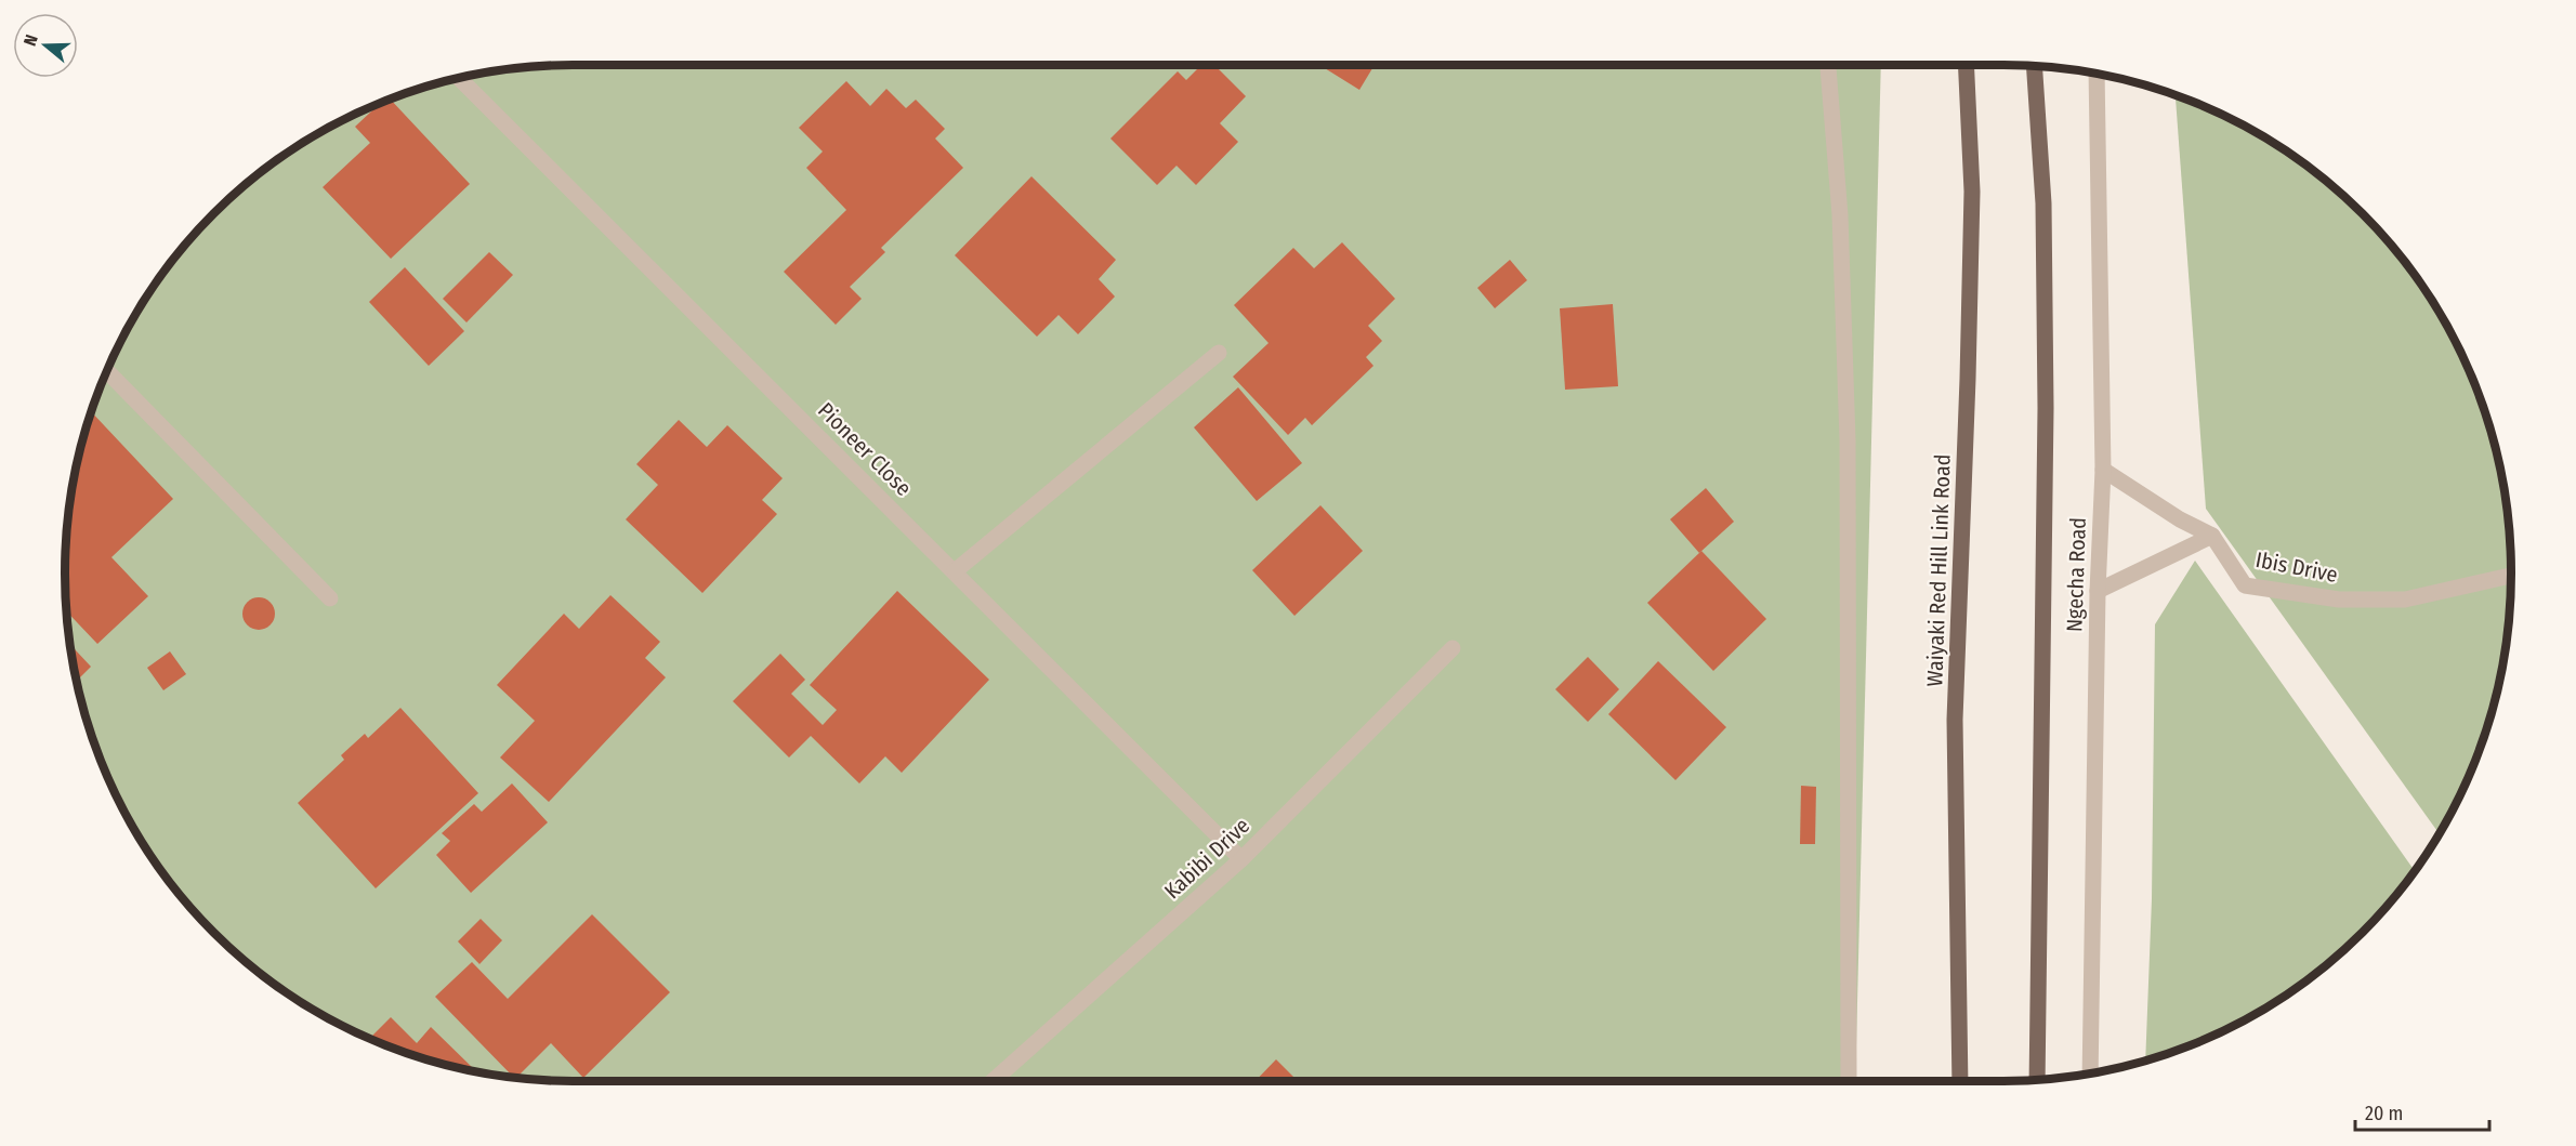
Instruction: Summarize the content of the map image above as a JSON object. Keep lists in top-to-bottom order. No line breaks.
{"streets":{"main road":["Waiyaki Red Hill Link Road"],"street":["Pioneer Close","Ibis Drive","Ngecha Road","Kabibi Drive"]},"crossings":[["Pioneer Close","Kabibi Drive"]],"scale_bar":"20 m","north":"left"}
